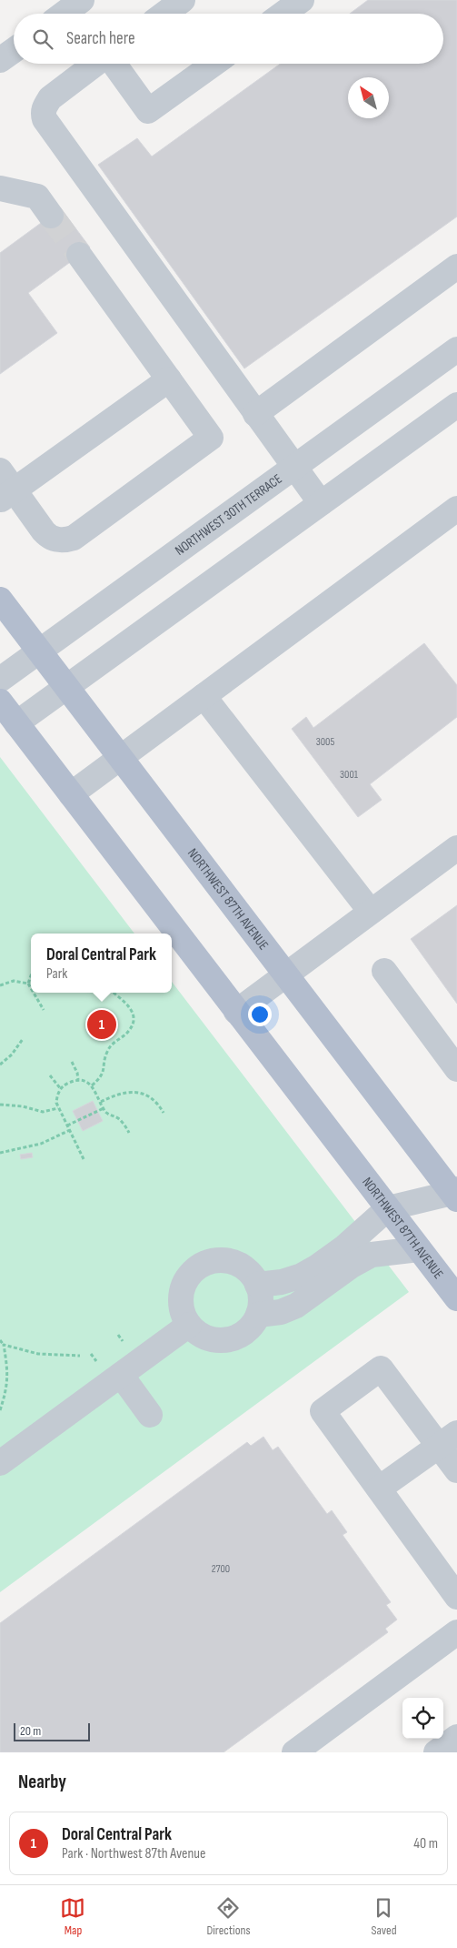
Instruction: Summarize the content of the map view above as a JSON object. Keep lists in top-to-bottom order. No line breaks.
{"streets":{"main road":["NORTHWEST 87TH AVENUE"],"street":["NORTHWEST 30TH TERRACE"]},"crossings":[["NORTHWEST 30TH TERRACE","NORTHWEST 87TH AVENUE"]],"house_numbers":["3005","3001","2700"],"scale_bar":"20 m","north":"top left","page":{"search":"Search here","popup":["Doral Central Park","Park"],"pins":"1","scale":"20 m","heading":"Nearby","list":[{"mark":"1","name":"Doral Central Park","note":"Park · Northwest 87th Avenue","value":"40 m"}],"nav":["Map","Directions","Saved"]}}
